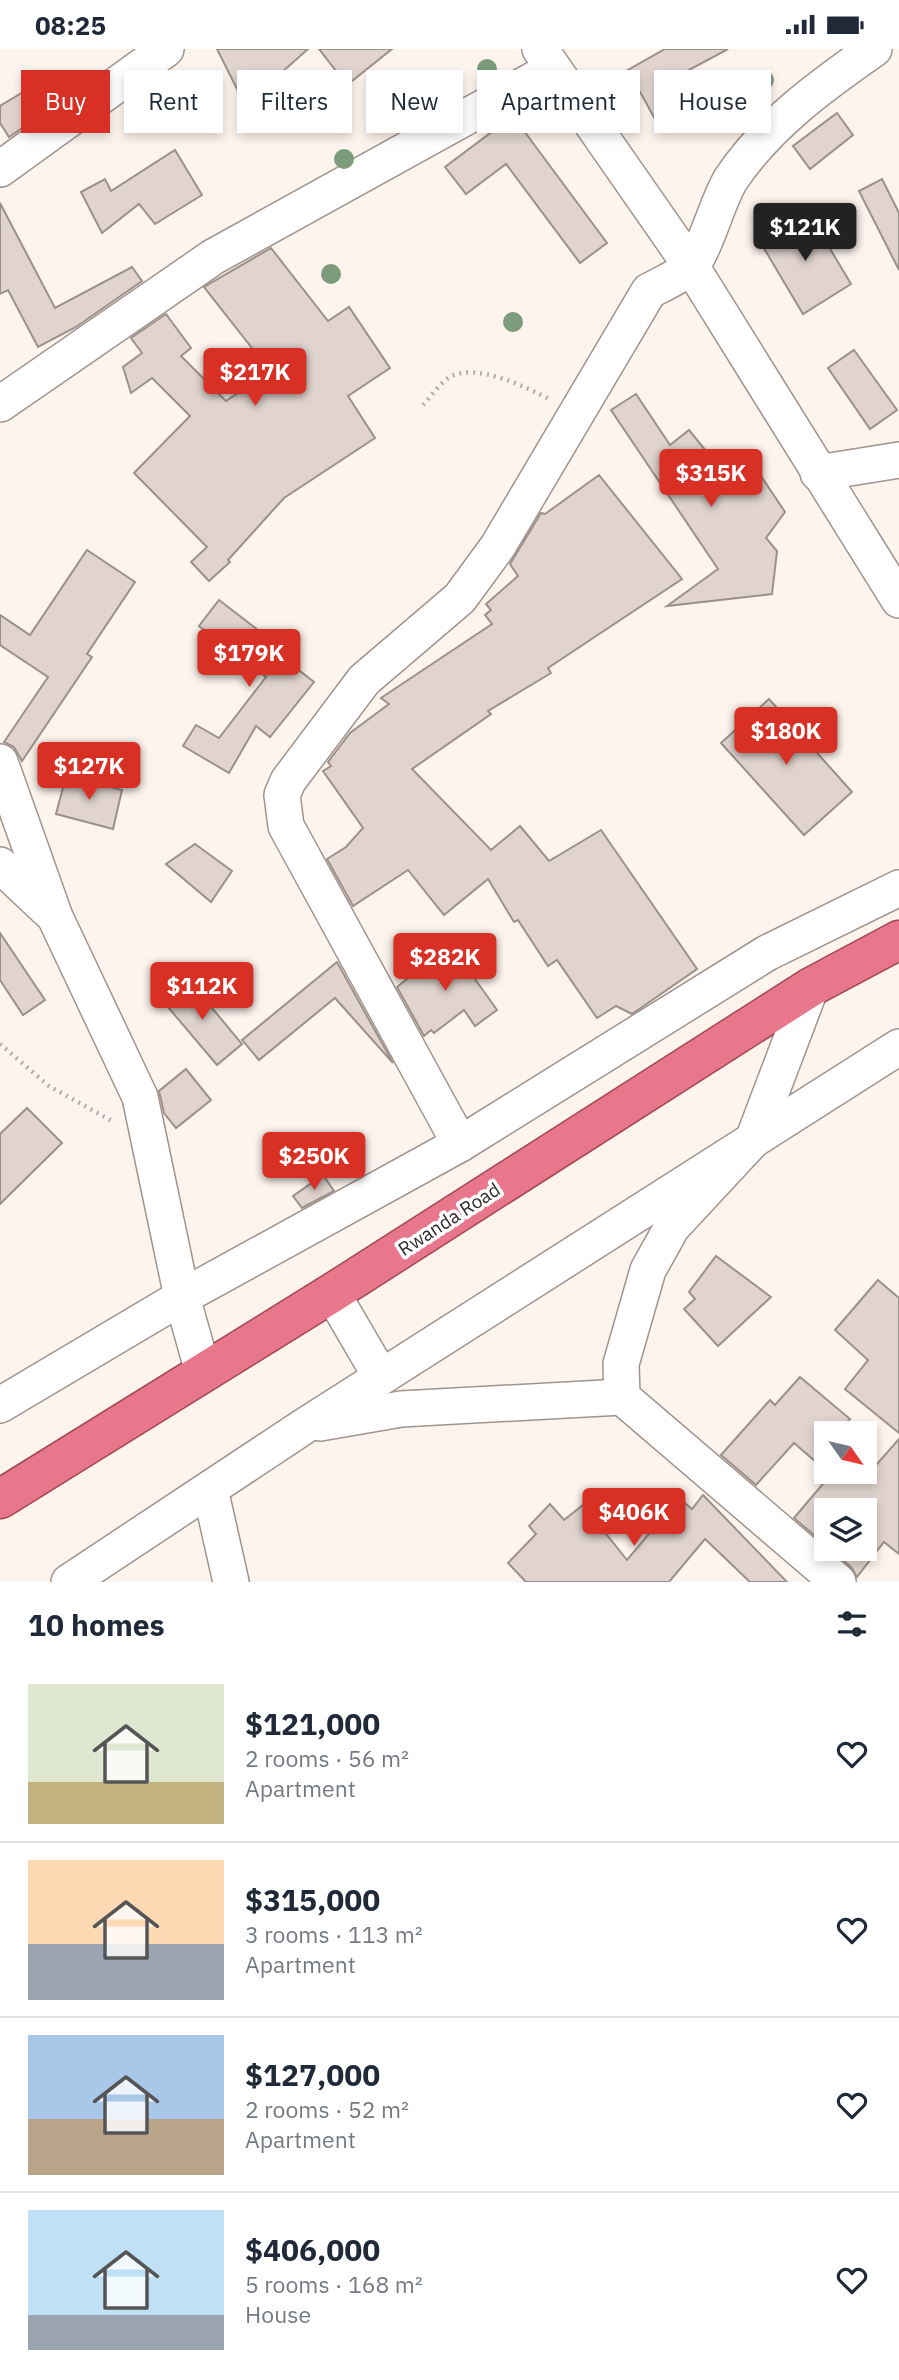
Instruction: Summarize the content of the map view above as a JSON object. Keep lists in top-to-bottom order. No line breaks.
{"streets":{"highway":["Rwanda Road"]},"north":"bottom right","page":{"status":"08:25","chip":["Buy","Rent","Filters","New","Apartment","House"],"price":["$121K","$217K","$315K","$179K","$180K","$127K","$282K","$112K","$250K","$406K"],"heading":"10 homes","list":[{"name":"$121,000","note":"2 rooms · 56 m² · Apartment"},{"name":"$315,000","note":"3 rooms · 113 m² · Apartment"},{"name":"$127,000","note":"2 rooms · 52 m² · Apartment"},{"name":"$406,000","note":"5 rooms · 168 m² · House"}]}}
